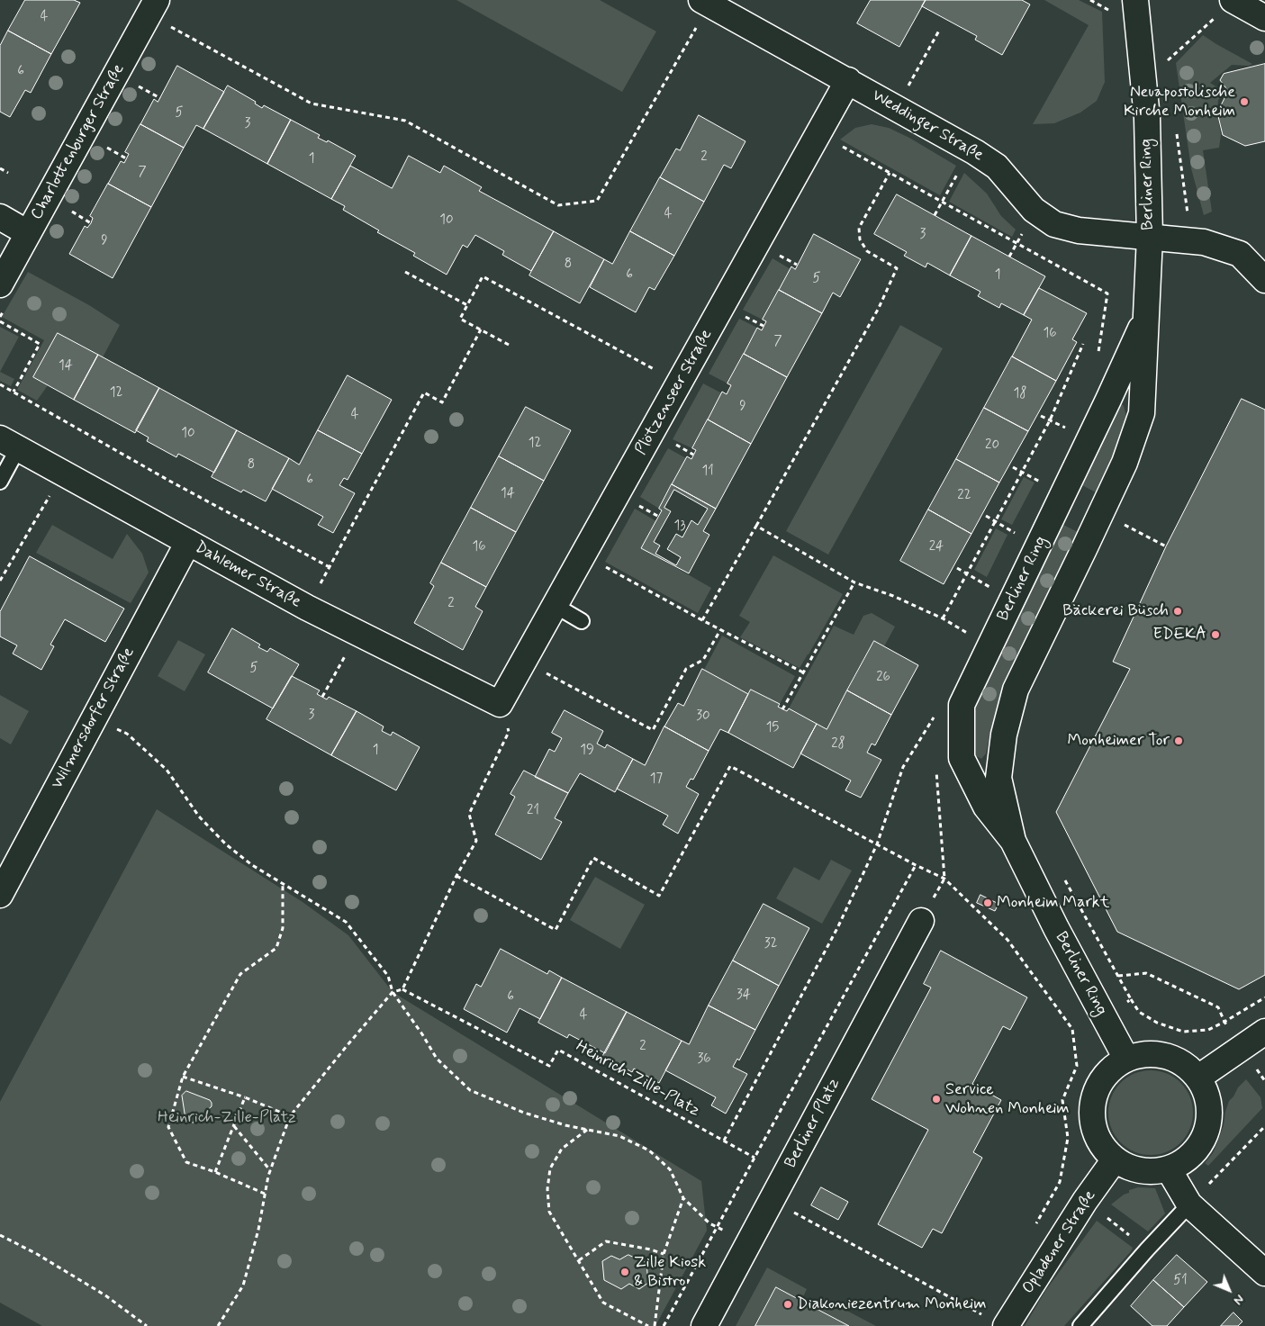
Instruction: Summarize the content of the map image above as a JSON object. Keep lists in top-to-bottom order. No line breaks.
{"streets":{"street":["Weddinger Straße","Charlottenburger Straße","Berliner Ring","Plötzenseer Straße","Dahlemer Straße","Wilmersdorfer Straße","Berliner Platz","Opladener Straße"],"path":["Heinrich-Zille-Platz"]},"crossings":[["Weddinger Straße","Berliner Ring"],["Weddinger Straße","Plötzenseer Straße"],["Berliner Ring","Opladener Straße"],["Plötzenseer Straße","Dahlemer Straße"],["Dahlemer Straße","Wilmersdorfer Straße"]],"parks":["Heinrich-Zille-Platz"],"places":["Neuapostolische Kirche Monheim","Bäckerei Büsch","EDEKA","Monheimer Tor","Monheim Markt","Service Wohnen Monheim","Zille Kiosk & Bistro","Diakoniezentrum Monheim"],"house_numbers":["4","6","5","3","2","1","7","4","10","3","9","8","6","1","5","16","7","14","12","18","9","4","10","12","20","8","11","6","14","22","13","16","24","2","5","26","3","30","15","28","1","19","17","21","32","34","6","4","2","36","51"],"north":"bottom right"}
